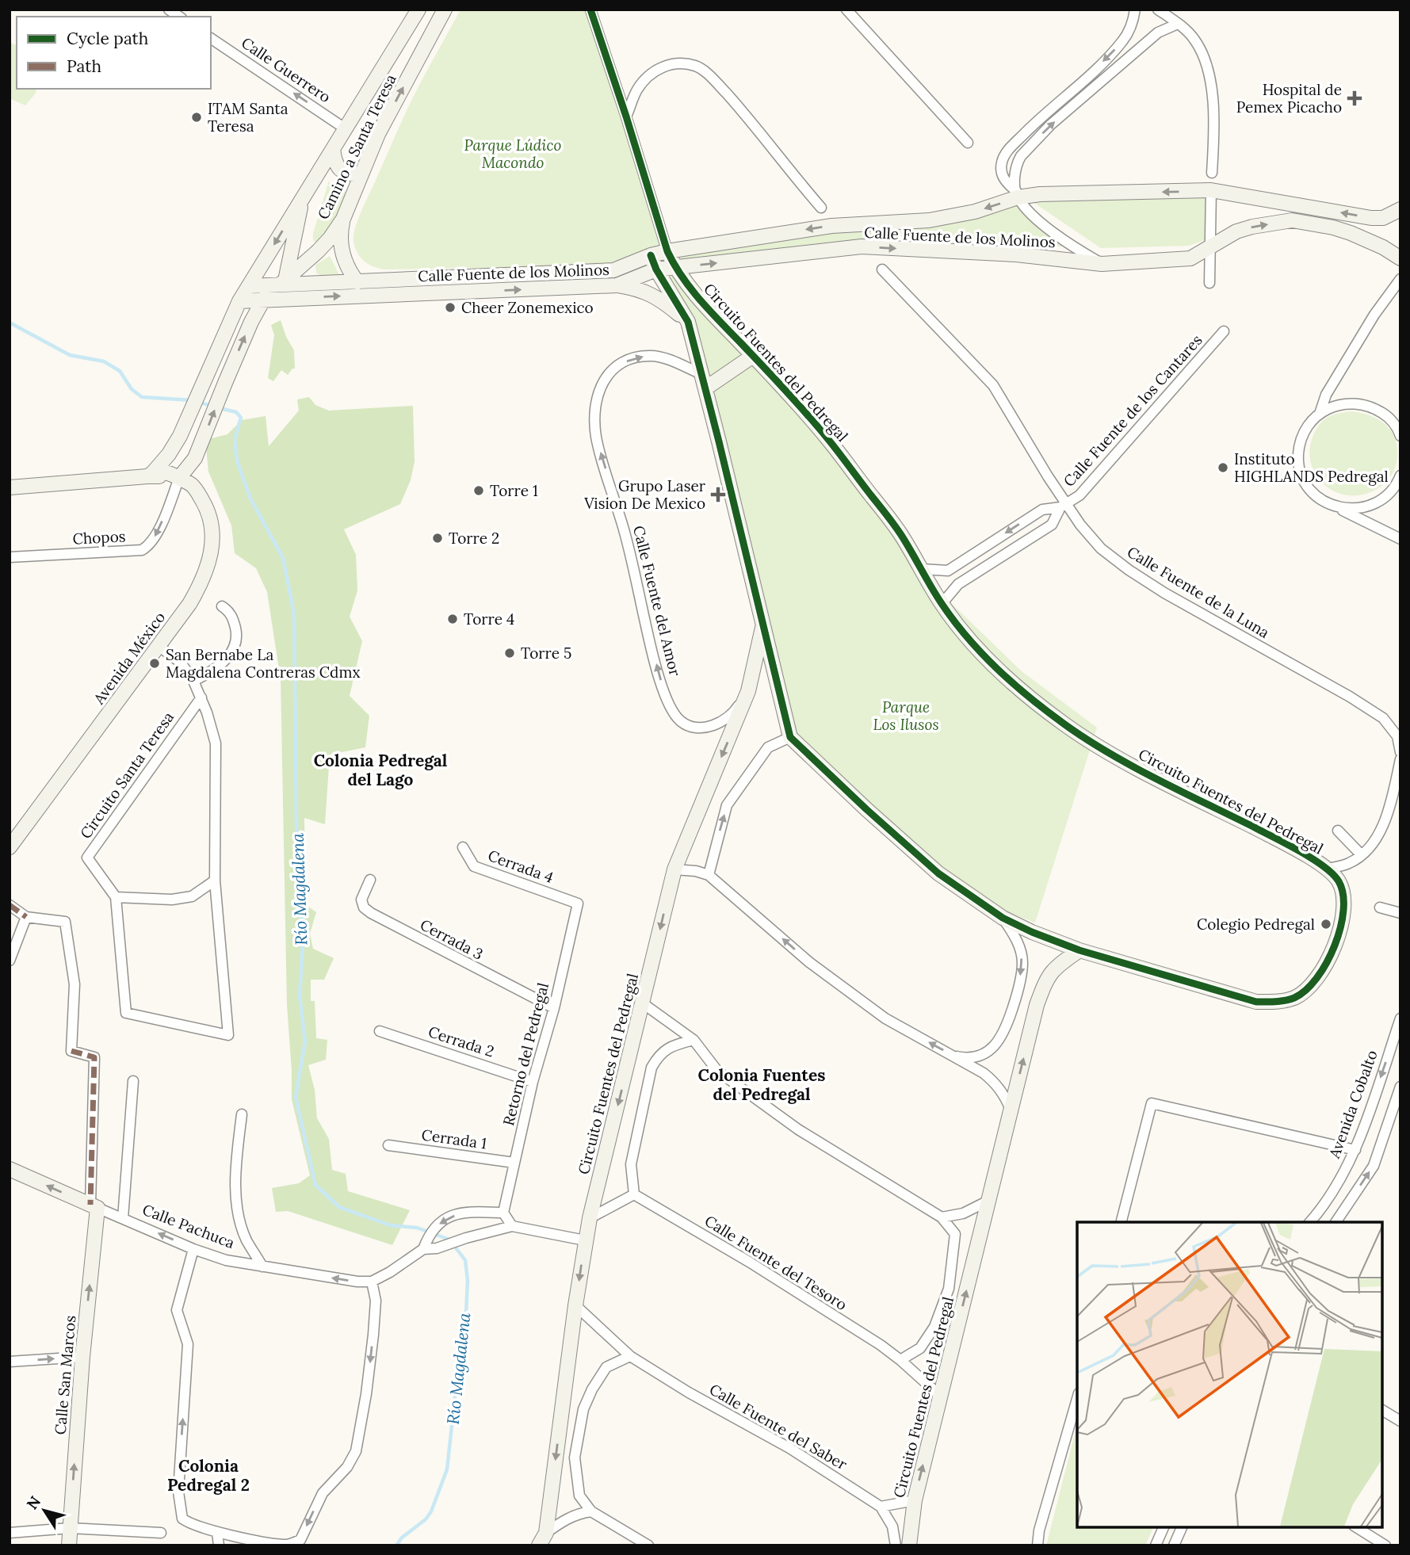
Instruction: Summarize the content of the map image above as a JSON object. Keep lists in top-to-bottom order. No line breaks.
{"streets":{"street":["Calle Guerrero","Camino a Santa Teresa","Calle Fuente de los Molinos","Circuito Fuentes del Pedregal","Calle Fuente de los Cantares","Chopos","Calle Fuente de la Luna","Calle Fuente del Amor","Avenida México","Circuito Santa Teresa","Cerrada 4","Cerrada 3","Cerrada 2","Retorno del Pedregal","Avenida Cobalto","Cerrada 1","Calle Pachuca","Calle Fuente del Tesoro","Calle San Marcos","Calle Fuente del Saber"]},"crossings":[["Calle Guerrero","Camino a Santa Teresa"],["Camino a Santa Teresa","Calle Fuente de los Molinos"],["Camino a Santa Teresa","Chopos"],["Camino a Santa Teresa","Avenida México"],["Calle Fuente de los Molinos","Circuito Fuentes del Pedregal"],["Circuito Fuentes del Pedregal","Calle Fuente de los Cantares"],["Circuito Fuentes del Pedregal","Calle Fuente del Amor"],["Circuito Fuentes del Pedregal","Calle Fuente del Tesoro"],["Circuito Fuentes del Pedregal","Calle Fuente del Saber"],["Calle Fuente de los Cantares","Calle Fuente de la Luna"],["Chopos","Avenida México"],["Cerrada 4","Retorno del Pedregal"],["Cerrada 3","Retorno del Pedregal"],["Cerrada 2","Retorno del Pedregal"],["Retorno del Pedregal","Cerrada 1"],["Calle Pachuca","Calle San Marcos"]],"one_way":["Calle Guerrero","Calle Pachuca","Calle San Marcos"],"districts":["Colonia Pedregal del Lago","Colonia Fuentes del Pedregal","Colonia Pedregal 2"],"water":["Río Magdalena"],"parks":["Parque Lúdico Macondo","Parque Los Ilusos"],"places":{"health":["Hospital de Pemex Picacho","Grupo Laser Vision De Mexico"],"other":["ITAM Santa Teresa","Cheer Zonemexico","Instituto HIGHLANDS Pedregal","Torre 1","Torre 2","Torre 4","Torre 5","San Bernabe La Magdalena Contreras Cdmx","Colegio Pedregal"]},"legend":["Cycle path","Path"],"north":"top left"}
